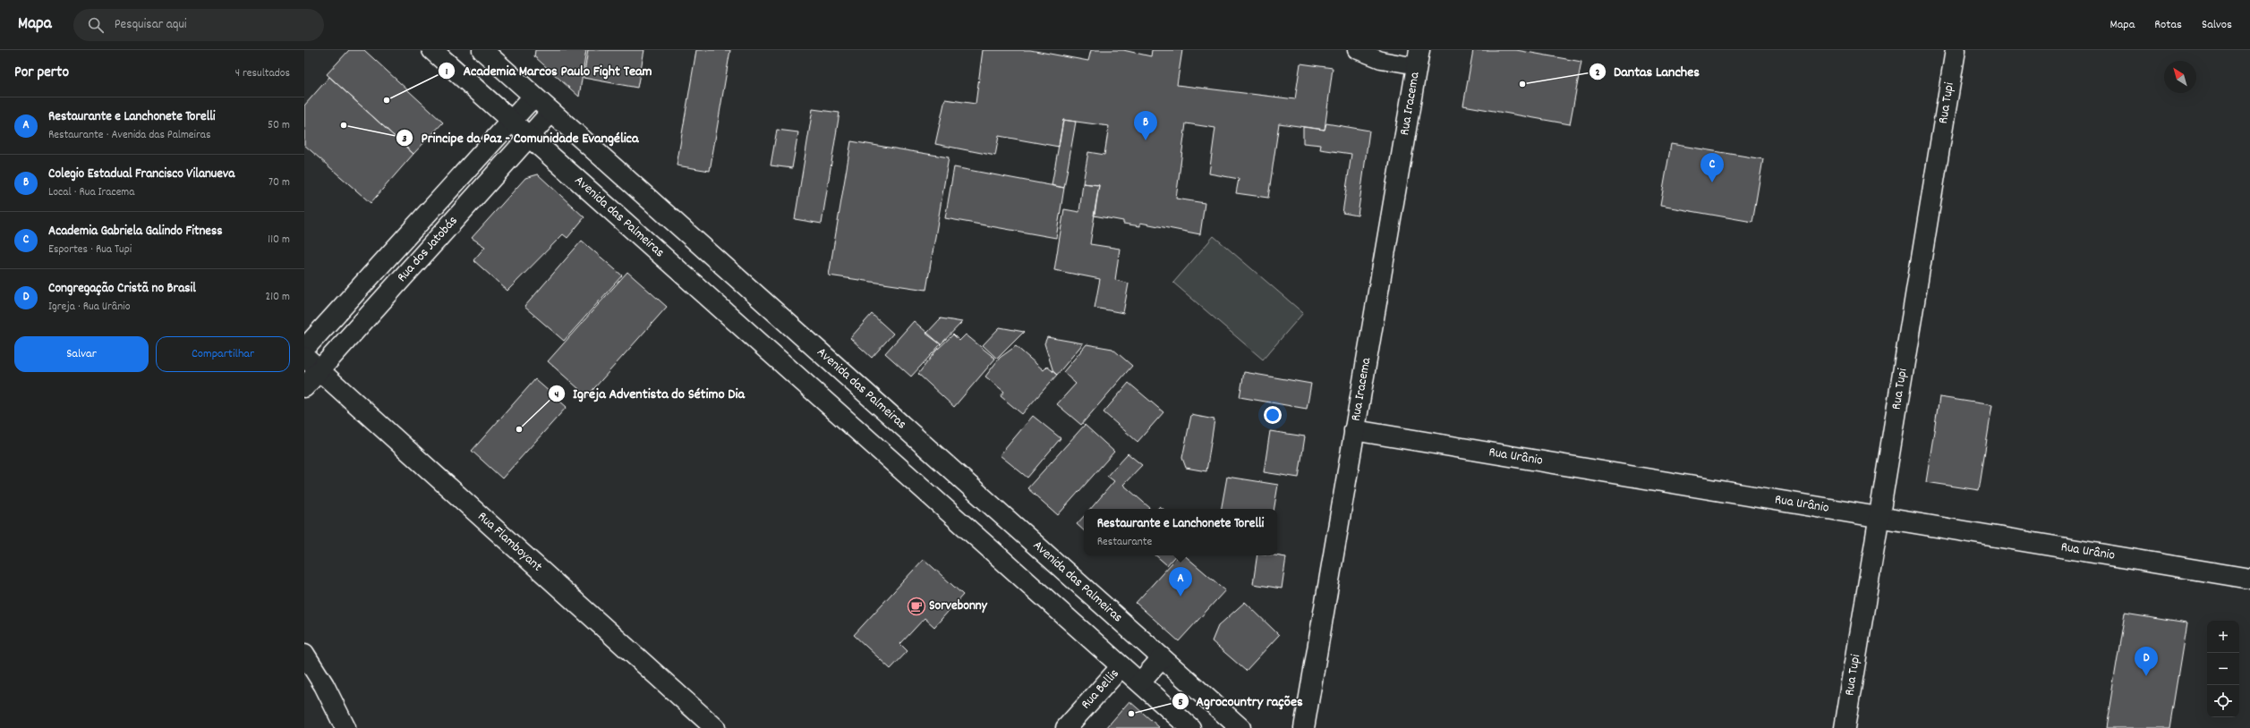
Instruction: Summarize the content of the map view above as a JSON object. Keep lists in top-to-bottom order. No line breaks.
{"streets":{"street":["Rua Tupi","Rua Iracema","Avenida das Palmeiras","Rua dos Jatobás","Rua Urânio","Rua Flamboyant","Rua Bellis"]},"crossings":[["Rua Tupi","Rua Urânio"],["Rua Iracema","Rua Urânio"],["Avenida das Palmeiras","Rua dos Jatobás"],["Avenida das Palmeiras","Rua Bellis"],["Rua dos Jatobás","Rua Flamboyant"]],"places":{"other":["Dantas Lanches","Academia Marcos Paulo Fight Team","Principe da Paz - Comunidade Evangélica","Igreja Adventista do Sétimo Dia","Agrocountry rações"],"cafe":["Sorvebonny"]},"north":"top left","page":{"header":"Mapa","search":"Pesquisar aqui","nav":["Mapa","Rotas","Salvos"],"heading":["Por perto","4 resultados"],"list":[{"mark":"A","name":"Restaurante e Lanchonete Torelli","note":"Restaurante · Avenida das Palmeiras","value":"50 m"},{"mark":"B","name":"Colegio Estadual Francisco Vilanueva","note":"Local · Rua Iracema","value":"70 m"},{"mark":"C","name":"Academia Gabriela Galindo Fitness","note":"Esportes · Rua Tupi","value":"110 m"},{"mark":"D","name":"Congregação Cristã no Brasil","note":"Igreja · Rua Urânio","value":"210 m"}],"pins":["B","C","A","D"],"buttons":["Salvar","Compartilhar"],"popup":["Restaurante e Lanchonete Torelli","Restaurante"],"map_buttons":["+","−"]}}
